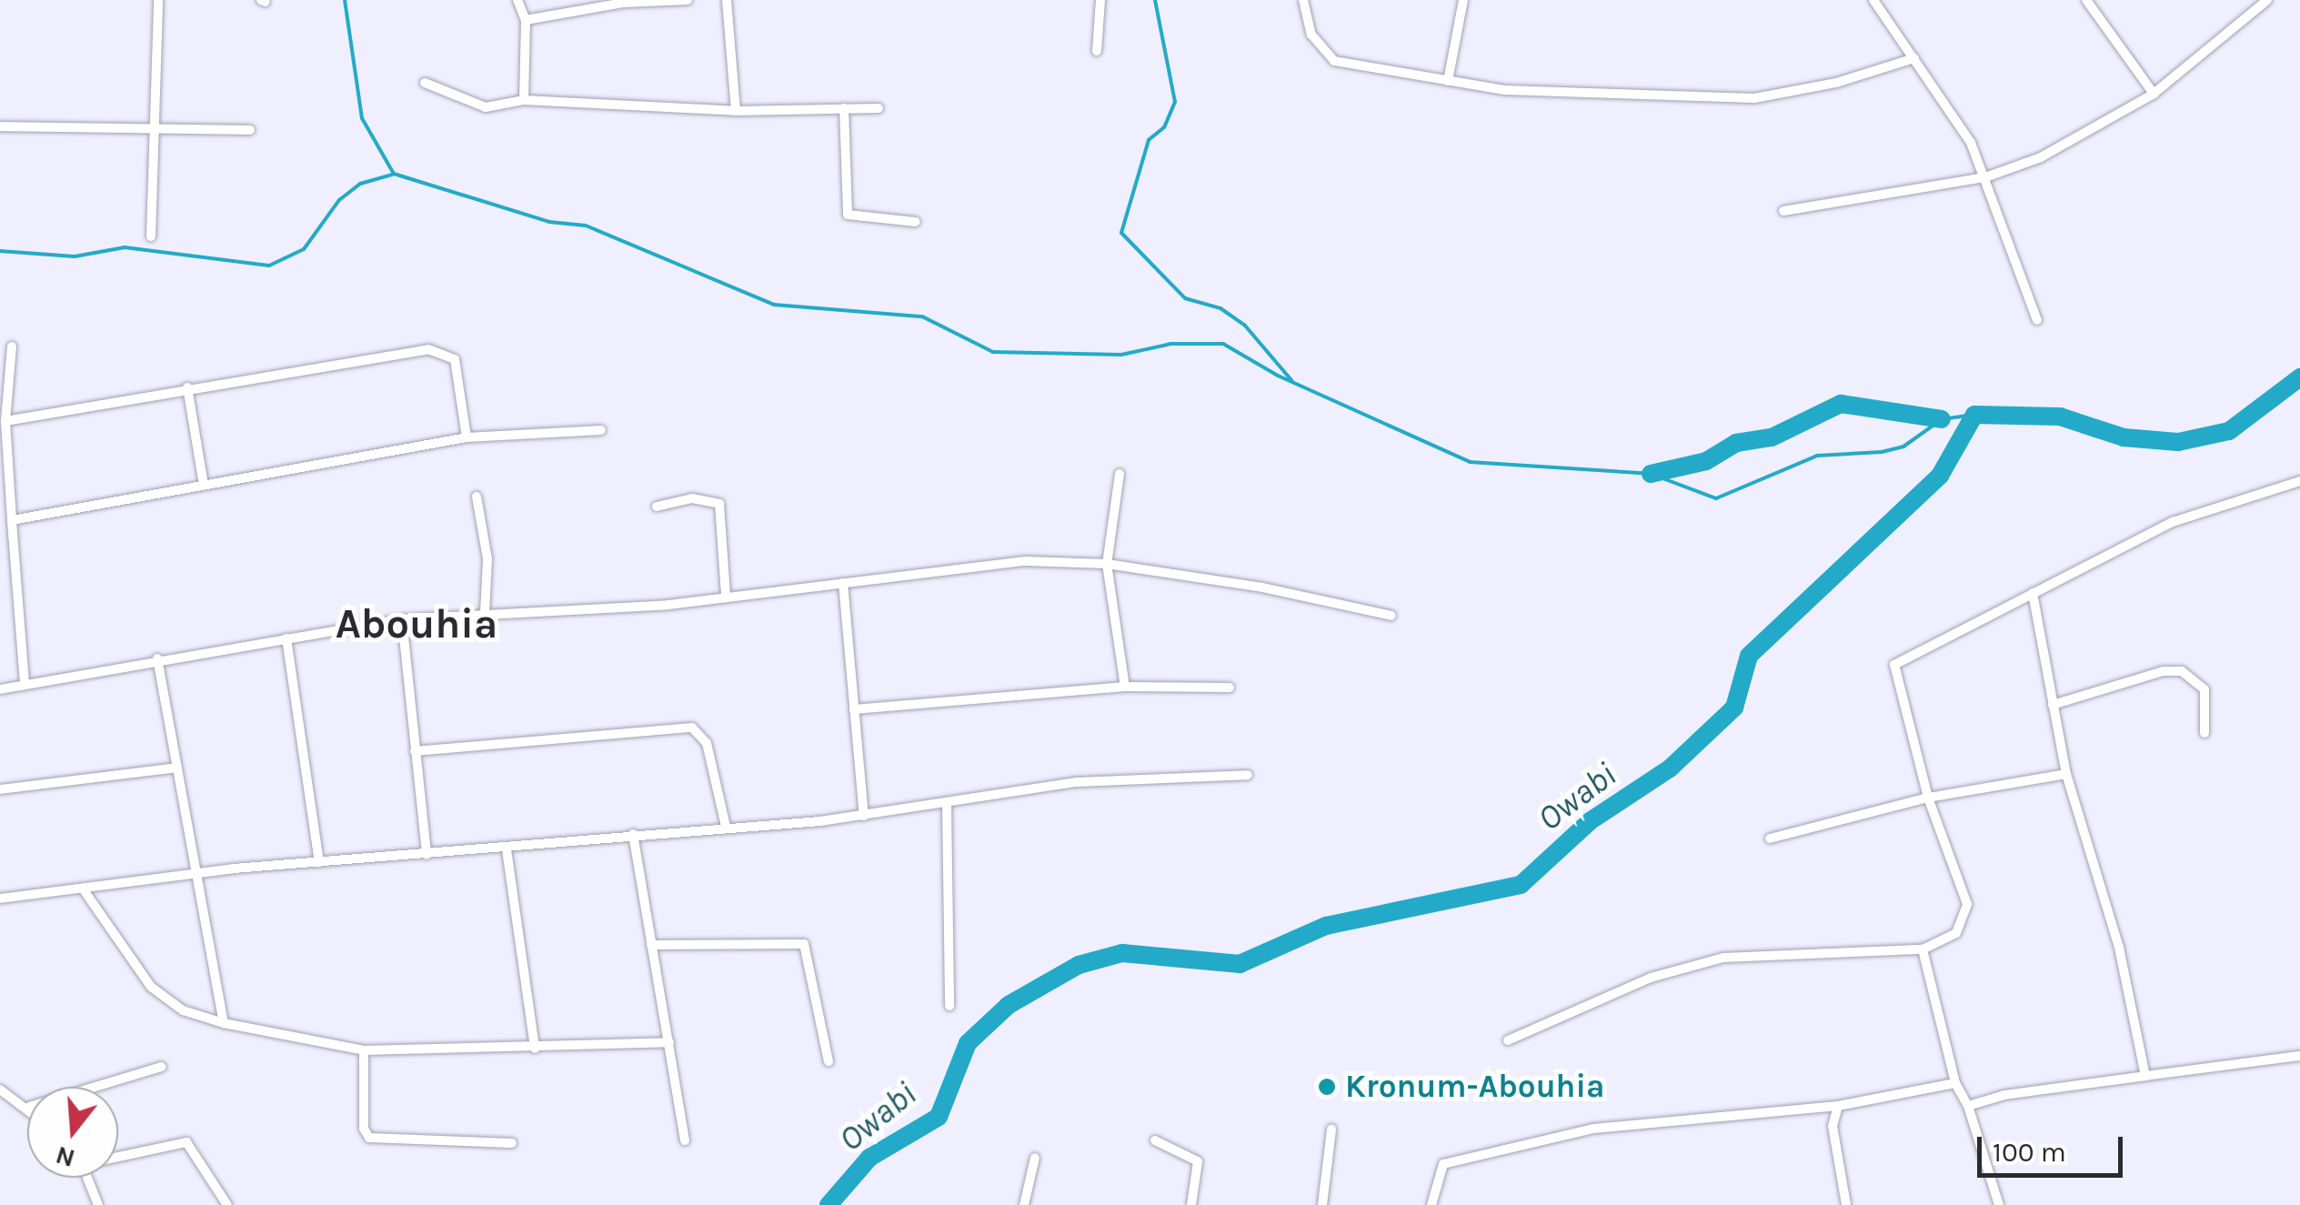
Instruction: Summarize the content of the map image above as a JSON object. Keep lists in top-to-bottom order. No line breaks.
{"districts":["Abouhia"],"water":["Owabi"],"places":["Kronum-Abouhia"],"scale_bar":"100 m","north":"bottom"}
